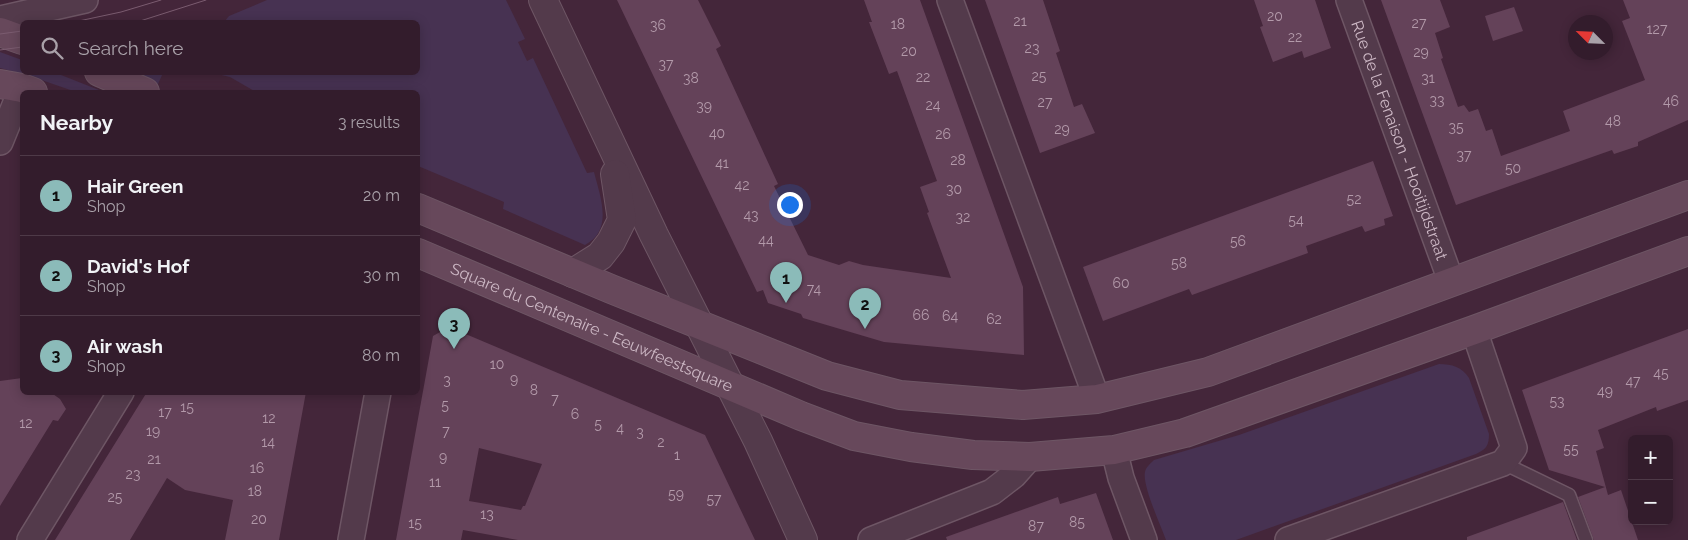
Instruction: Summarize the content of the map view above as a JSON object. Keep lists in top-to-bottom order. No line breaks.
{"streets":{"main road":["Square du Centenaire - Eeuwfeestsquare"],"street":["Rue de la Fenaison - Hooitijdstraat"]},"house_numbers":["20","21","27","18","36","127","22","23","20","29","37","25","22","38","31","33","46","27","24","39","48","35","29","40","26","37","28","41","50","42","30","52","43","32","54","44","56","58","60","74","66","64","62","10","45","9","3","47","8","49","7","53","5","15","17","6","12","12","5","4","19","7","3","14","2","55","1","9","21","16","23","11","18","59","25","57","13","20","85","15","87"],"north":"top left","page":{"search":"Search here","heading":["Nearby","3 results"],"list":[{"mark":"1","name":"Hair Green","note":"Shop","value":"20 m"},{"mark":"2","name":"David's Hof","note":"Shop","value":"30 m"},{"mark":"3","name":"Air wash","note":"Shop","value":"80 m"}],"pins":["1","2","3"],"map_buttons":["+","−"]}}
